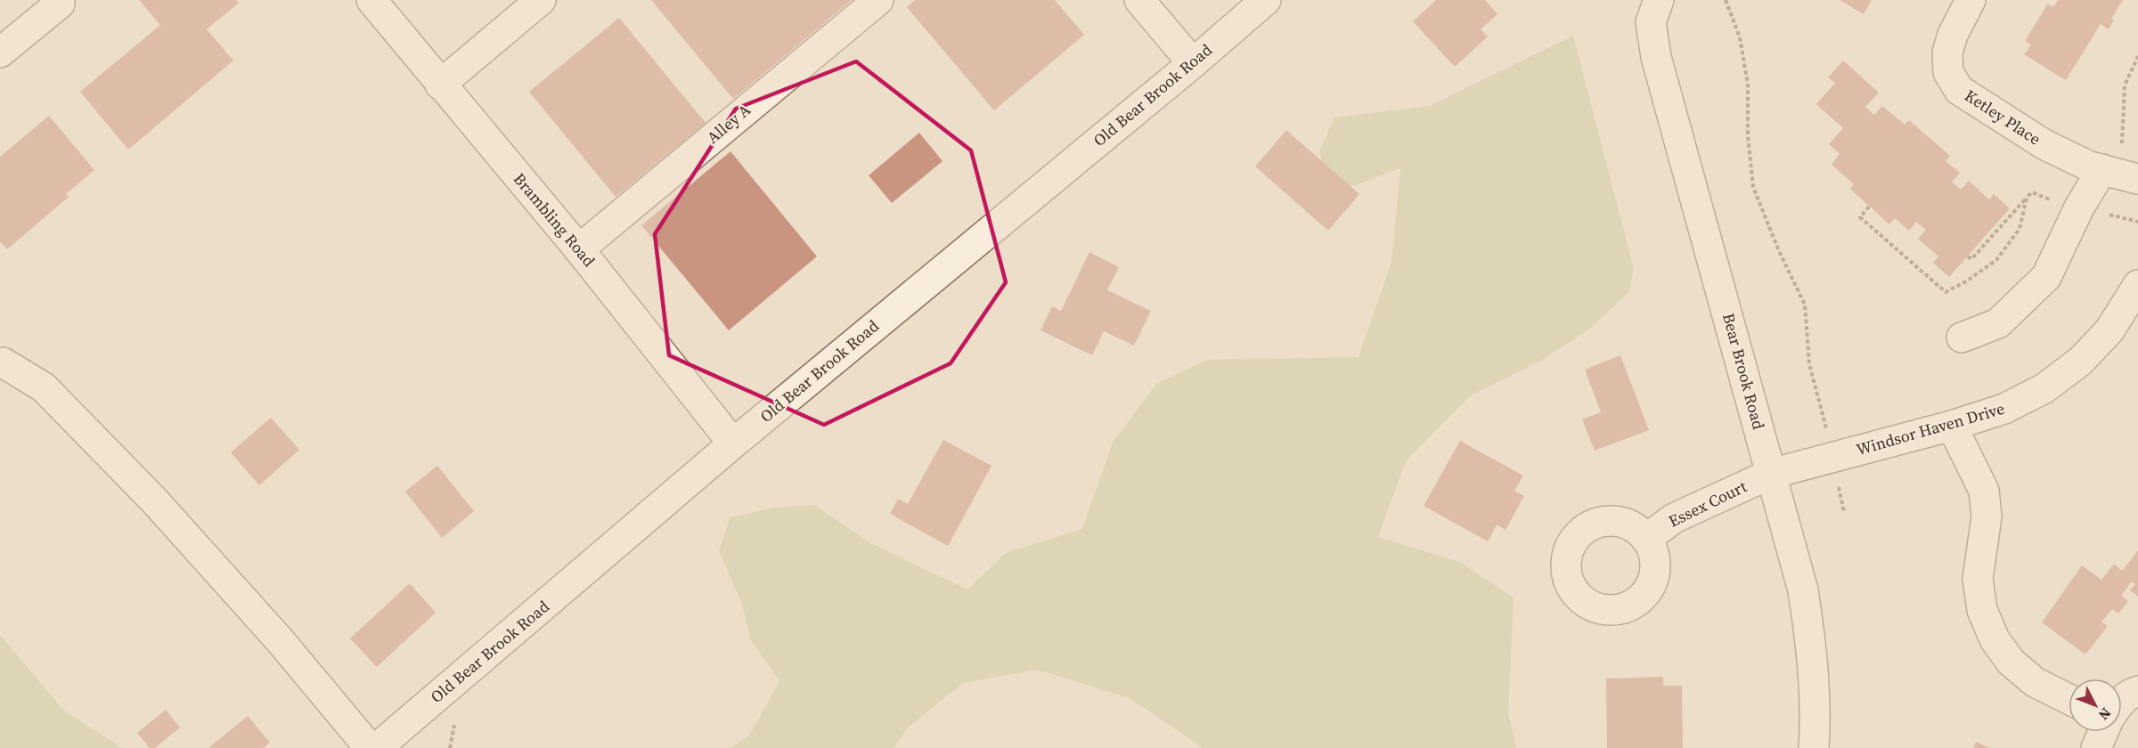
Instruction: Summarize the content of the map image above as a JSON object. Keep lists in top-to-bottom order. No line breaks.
{"streets":{"street":["Old Bear Brook Road","Ketley Place","Alley A","Brambling Road","Bear Brook Road","Windsor Haven Drive","Essex Court"]},"crossings":[["Old Bear Brook Road","Brambling Road"],["Alley A","Brambling Road"],["Bear Brook Road","Windsor Haven Drive"],["Bear Brook Road","Essex Court"],["Windsor Haven Drive","Essex Court"]],"north":"bottom right"}
